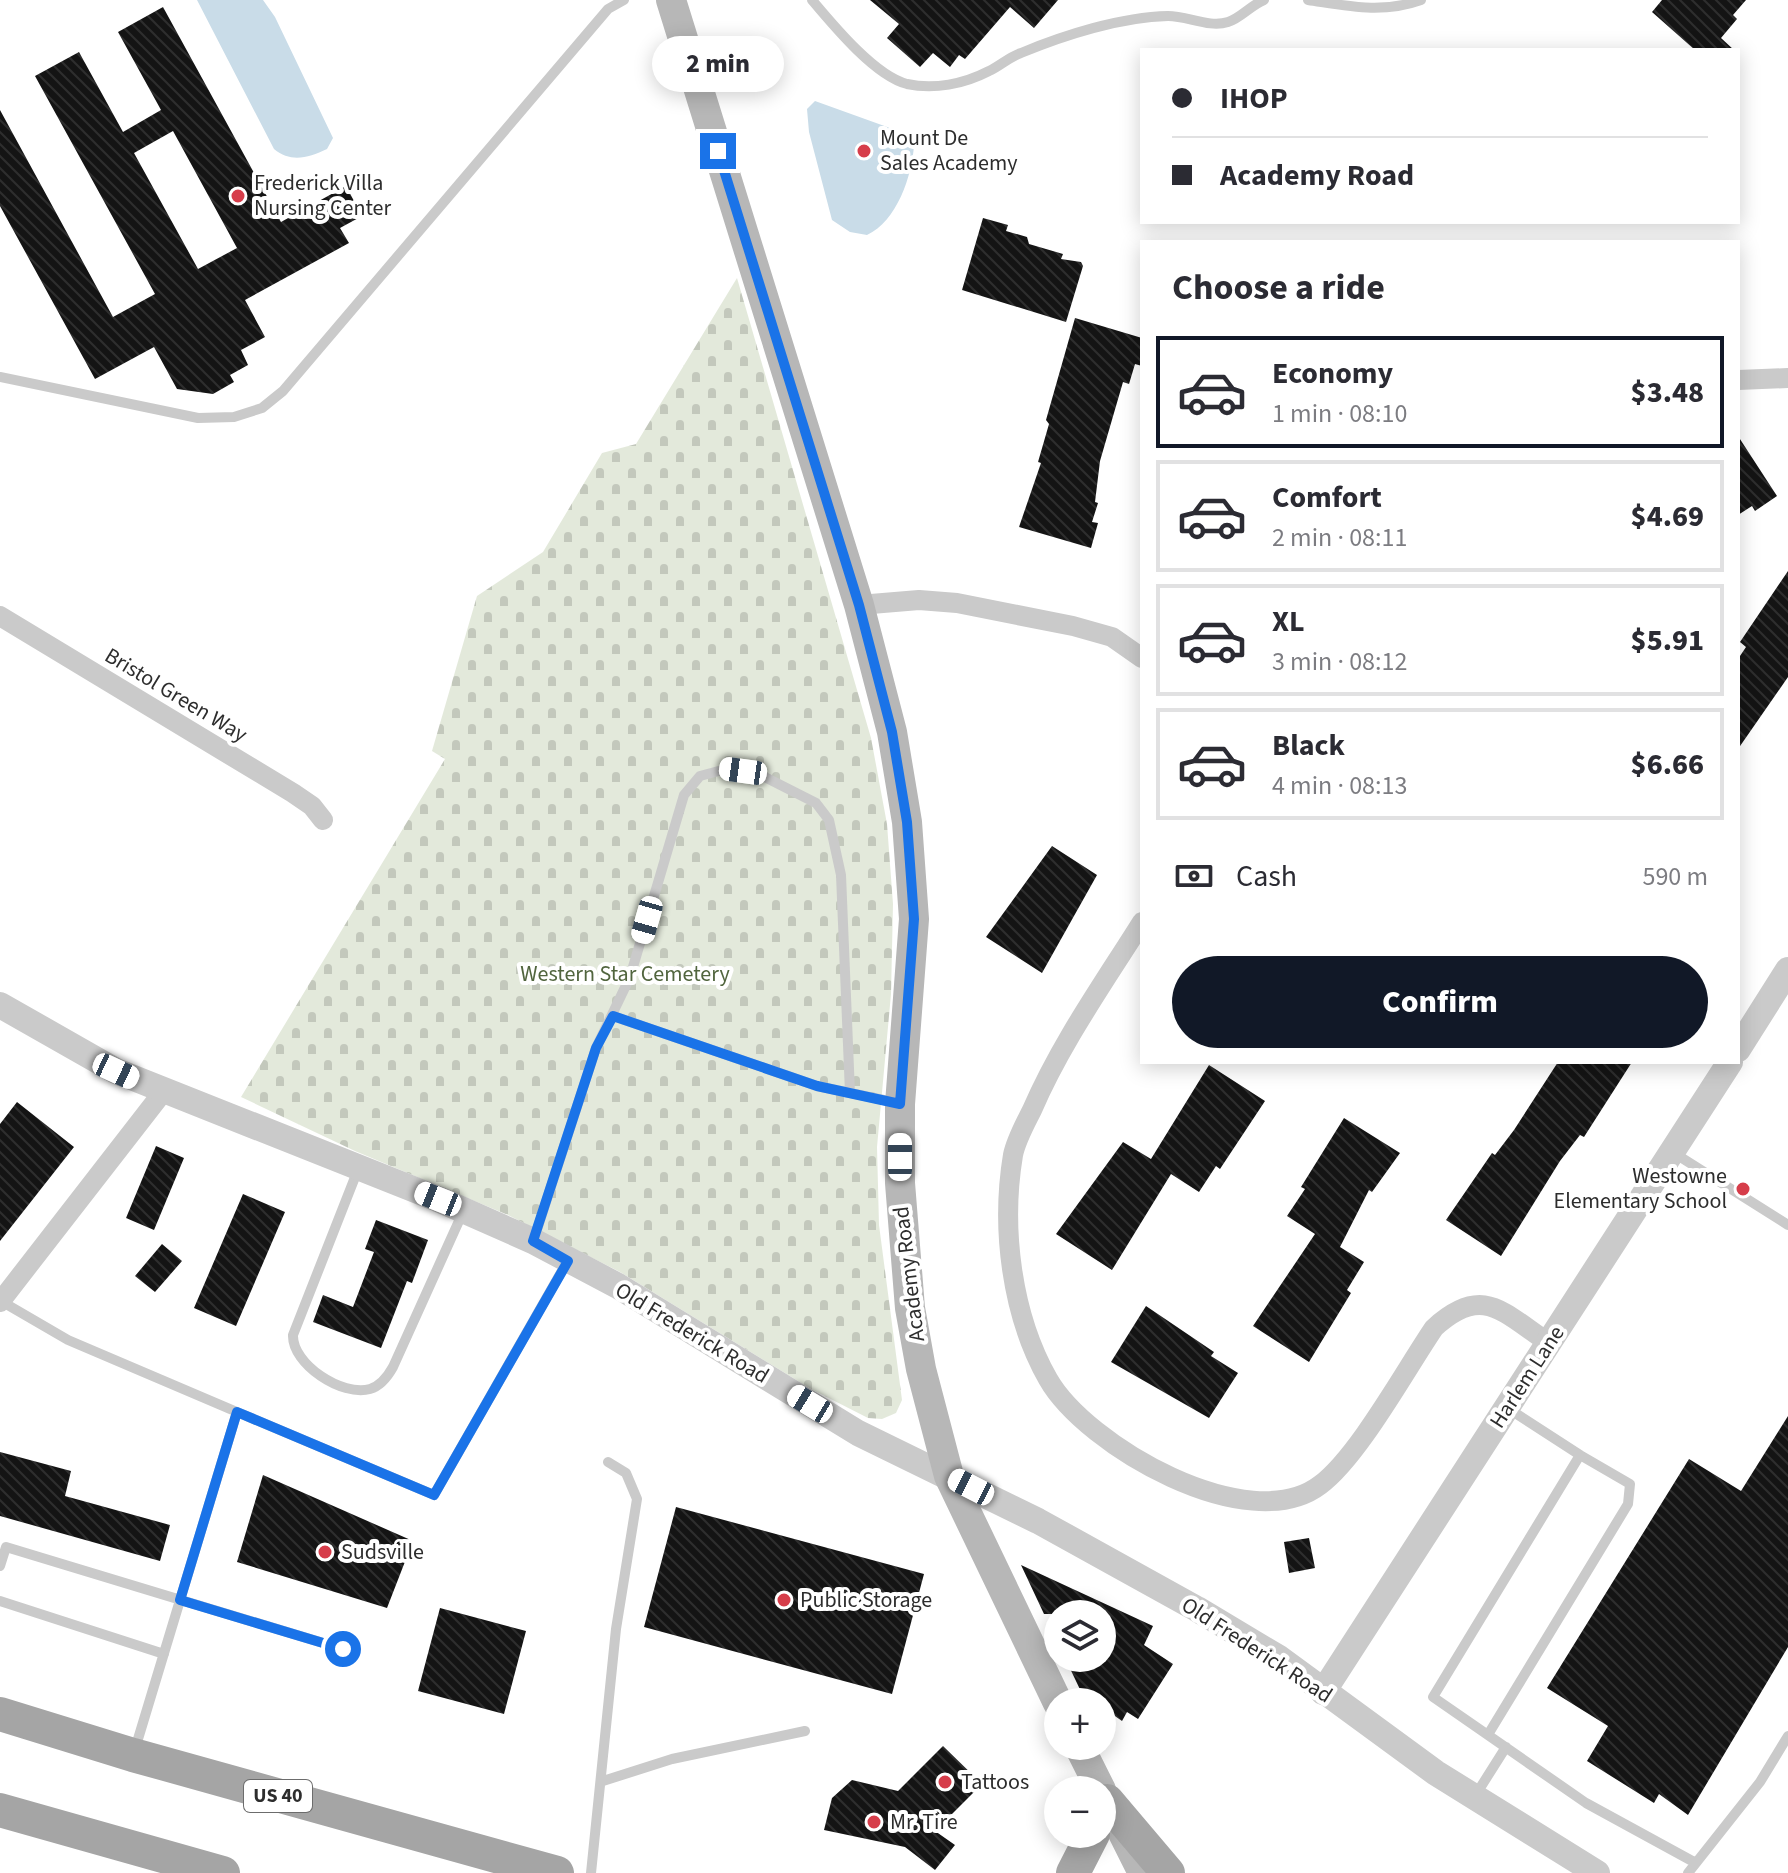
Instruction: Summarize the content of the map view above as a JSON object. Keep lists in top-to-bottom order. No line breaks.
{"streets":{"main road":["Academy Road","US 40"],"street":["Bristol Green Way","Old Frederick Road","Harlem Lane"]},"crossings":[["Academy Road","Old Frederick Road"],["Old Frederick Road","Harlem Lane"]],"parks":["Western Star Cemetery"],"places":["Mount De Sales Academy","Frederick Villa Nursing Center","Westowne Elementary School","Sudsville","Public Storage","Tattoos","Mr. Tire"],"page":{"bubble":"2 min","banner":["IHOP","Academy Road"],"heading":"Choose a ride","list":[{"name":"Economy","note":"1 min · 08:10","value":"$3.48"},{"name":"Comfort","note":"2 min · 08:11","value":"$4.69"},{"name":"XL","note":"3 min · 08:12","value":"$5.91"},{"name":"Black","note":"4 min · 08:13","value":"$6.66"}],"pay":["Cash","590 m"],"buttons":"Confirm","map_buttons":["+","−"]}}
